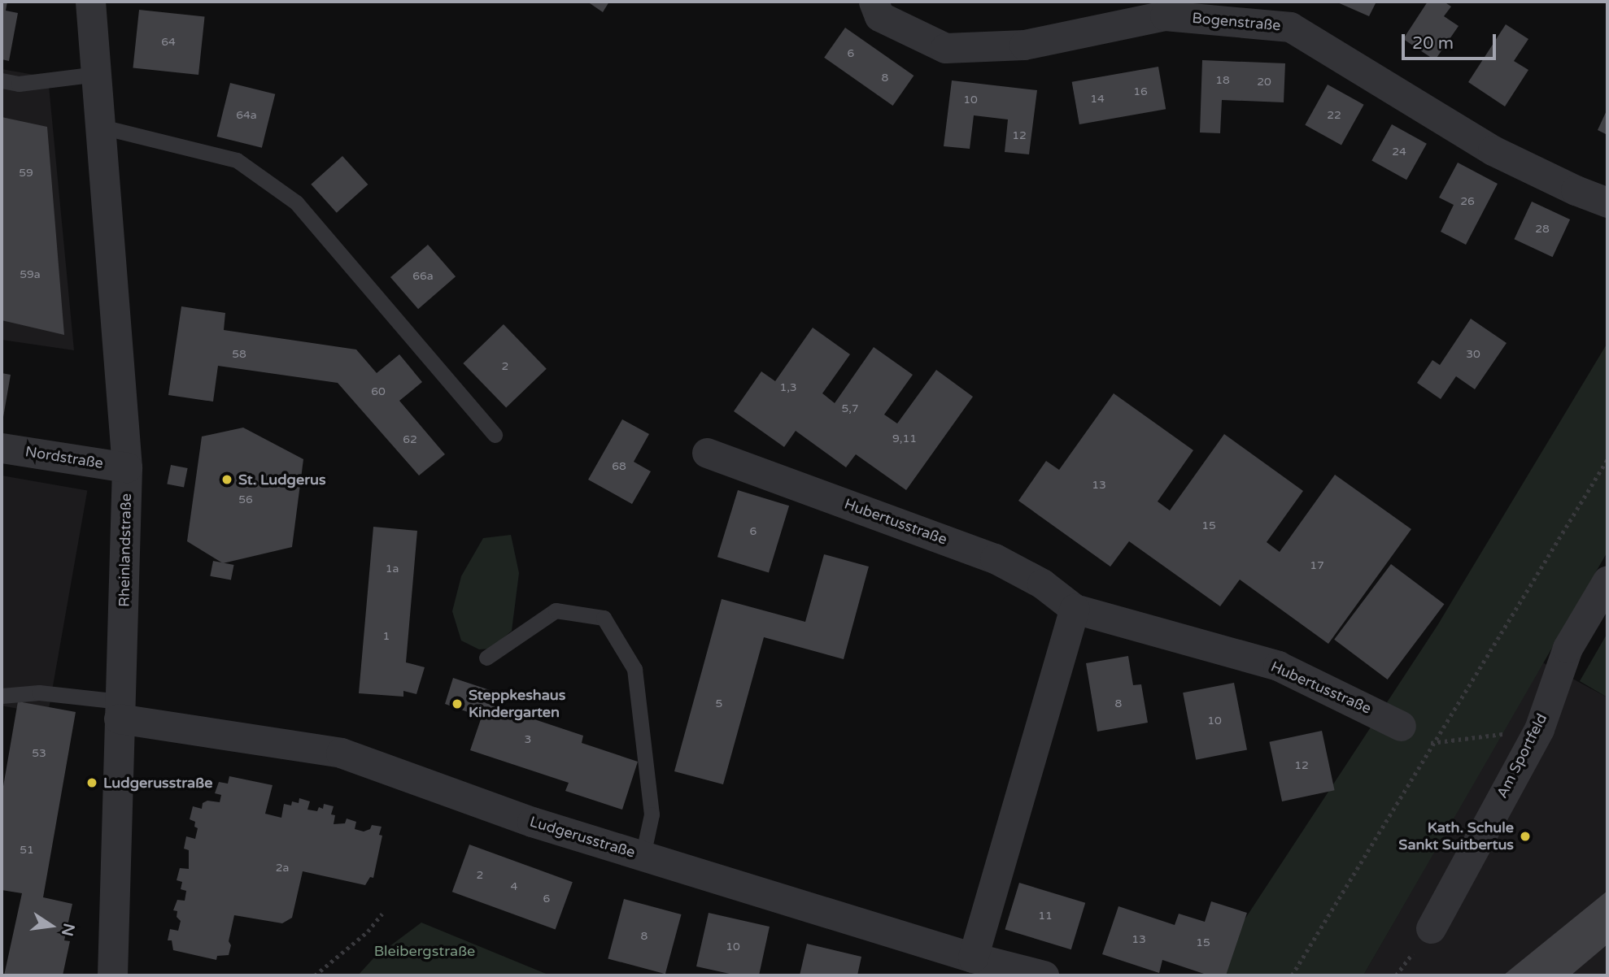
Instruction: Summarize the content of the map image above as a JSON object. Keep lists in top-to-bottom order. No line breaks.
{"streets":{"street":["Bogenstraße","Nordstraße","Hubertusstraße","Rheinlandstraße","Am Sportfeld","Ludgerusstraße"]},"crossings":[["Nordstraße","Rheinlandstraße"],["Rheinlandstraße","Ludgerusstraße"]],"parks":["Bleibergstraße"],"places":["St. Ludgerus","Steppkeshaus Kindergarten","Ludgerusstraße","Kath. Schule Sankt Suitbertus"],"house_numbers":["64","6","8","18","20","16","14","10","64a","22","12","24","59","26","28","59a","66a","58","30","2","1,3","60","5,7","9,11","62","68","13","56","15","6","17","1a","1","5","8","10","3","53","12","51","2a","2","4","6","11","8","13","15","10"],"scale_bar":"20 m","north":"right"}
